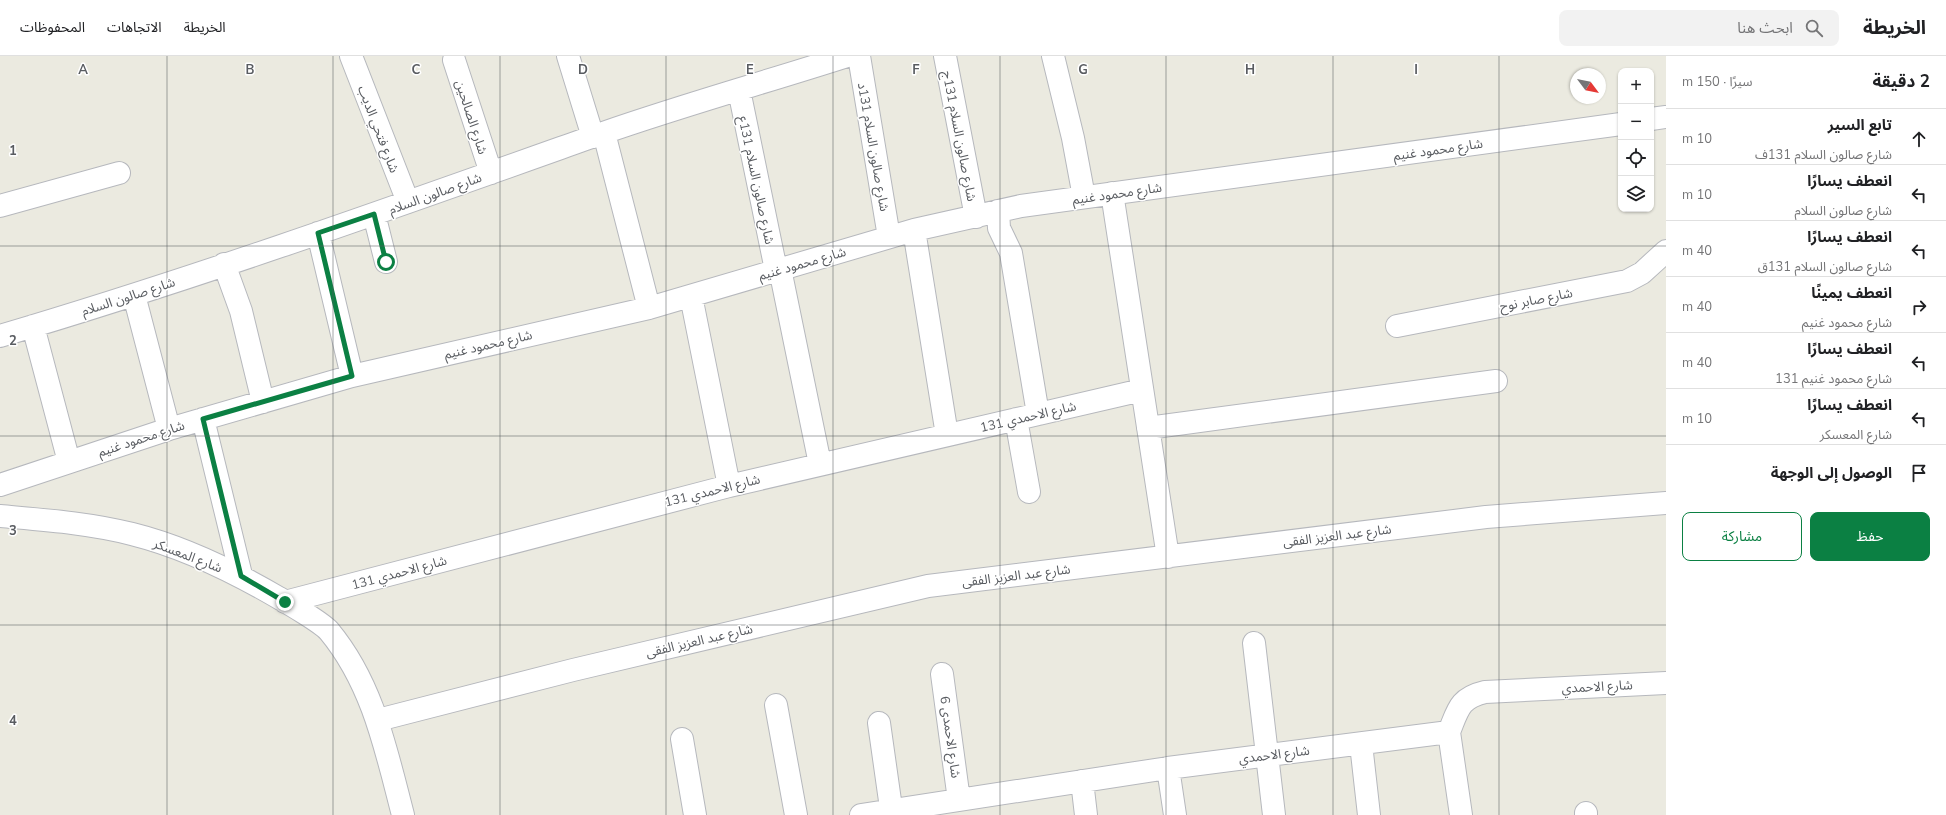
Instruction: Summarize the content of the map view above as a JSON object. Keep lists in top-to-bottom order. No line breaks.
{"streets":{"street":["شارع الصالحين","شارع فتحي الديب","شارع صالون السلام 131ج","شارع صالون السلام 131د","شارع محمود غنيم","شارع صالون السلام 131ع","شارع صالون السلام","شارع صابر نوح","شارع الاحمدي 131","شارع عبد العزيز الفقى","شارع المعسكر","شارع الاحمدي","شارع الاحمدى 6"]},"crossings":[["شارع الصالحين","شارع صالون السلام"],["شارع فتحي الديب","شارع صالون السلام"],["شارع صالون السلام 131ج","شارع محمود غنيم"],["شارع صالون السلام 131د","شارع محمود غنيم"],["شارع محمود غنيم","شارع صالون السلام 131ع"],["شارع صالون السلام 131ع","شارع صالون السلام"],["شارع صالون السلام 131ع","شارع الاحمدي 131"],["شارع الاحمدي 131","شارع المعسكر"],["شارع عبد العزيز الفقى","شارع المعسكر"],["شارع الاحمدي","شارع الاحمدى 6"]],"north":"bottom right","page":{"header":"الخريطة","search":"ابحث هنا","nav":["الخريطة","الاتجاهات","المحفوظات"],"heading":["2 دقيقة","سيرًا · 150 m"],"map_buttons":["+","−"],"list":[["تابع السير","شارع صالون السلام 131ف","10 m"],["انعطف يسارًا","شارع صالون السلام","10 m"],["انعطف يسارًا","شارع صالون السلام 131ق","40 m"],["انعطف يمينًا","شارع محمود غنيم","40 m"],["انعطف يسارًا","شارع محمود غنيم 131","40 m"],["انعطف يسارًا","شارع المعسكر","10 m"],"الوصول إلى الوجهة"],"buttons":["حفظ","مشاركة"]},"grid":{"columns":["A","B","C","D","E","F","G","H","I"],"rows":["1","2","3","4"]}}
